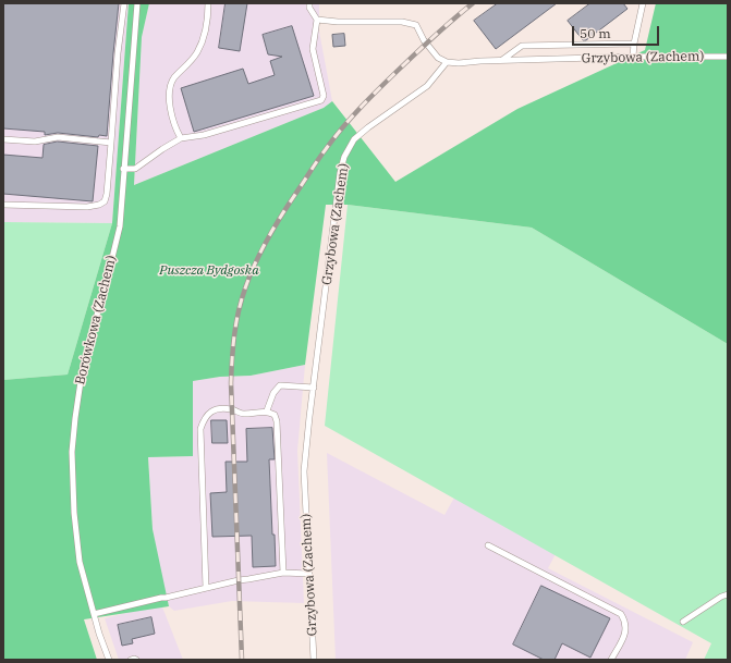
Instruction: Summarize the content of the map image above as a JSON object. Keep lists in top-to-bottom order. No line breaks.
{"streets":{"lane":["Grzybowa (Zachem)","Borówkowa (Zachem)"]},"parks":["Puszcza Bydgoska"],"scale_bar":"50 m"}
